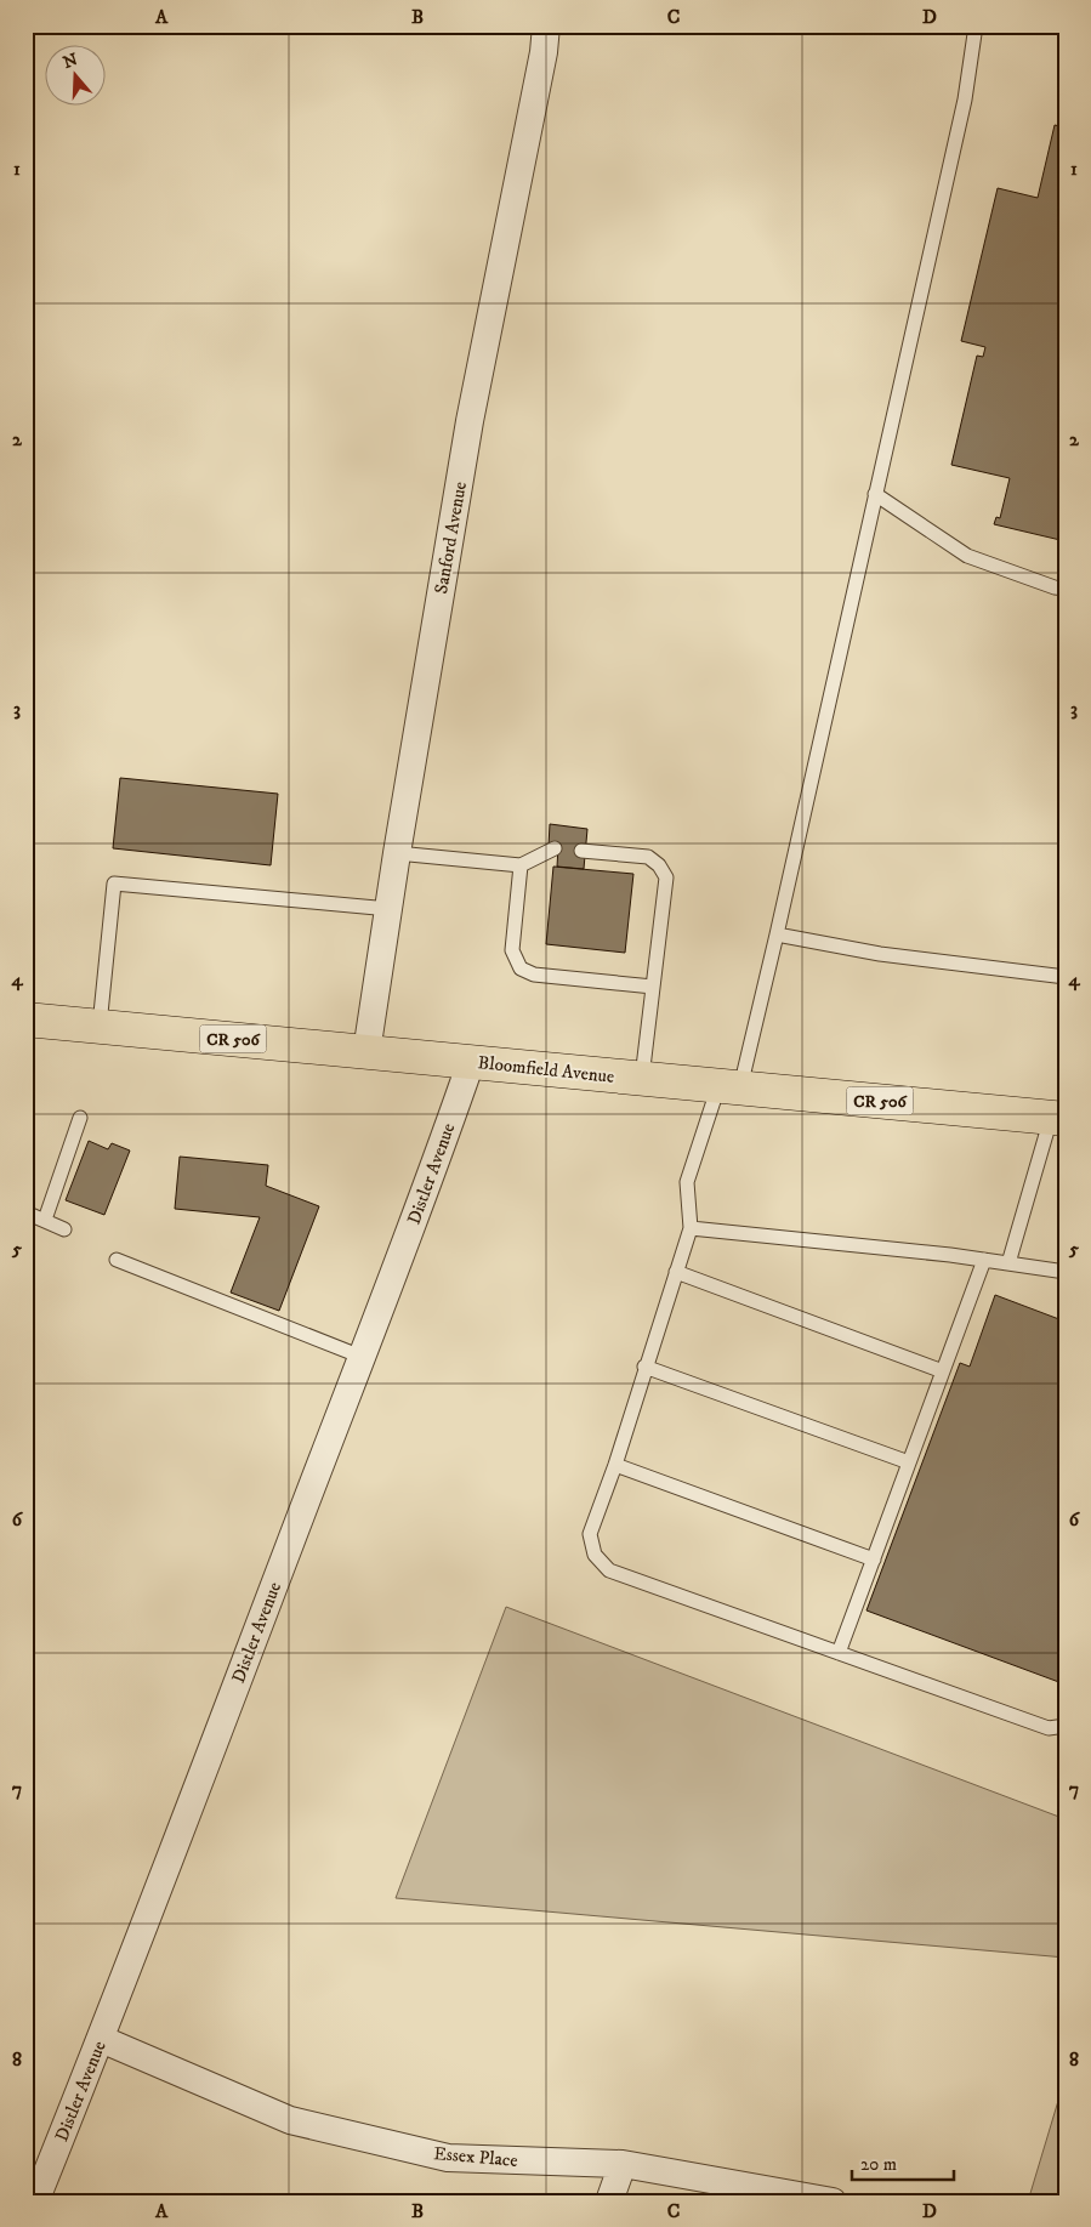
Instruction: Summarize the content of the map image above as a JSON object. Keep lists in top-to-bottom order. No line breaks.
{"streets":{"main road":["CR 506","Bloomfield Avenue"],"street":["Sanford Avenue","Distler Avenue","Essex Place"]},"crossings":[["Sanford Avenue","Bloomfield Avenue"],["Bloomfield Avenue","Distler Avenue"],["Distler Avenue","Essex Place"]],"scale_bar":"20 m","north":"top","grid":{"columns":["A","B","C","D"],"rows":["1","2","3","4","5","6","7","8"]}}
